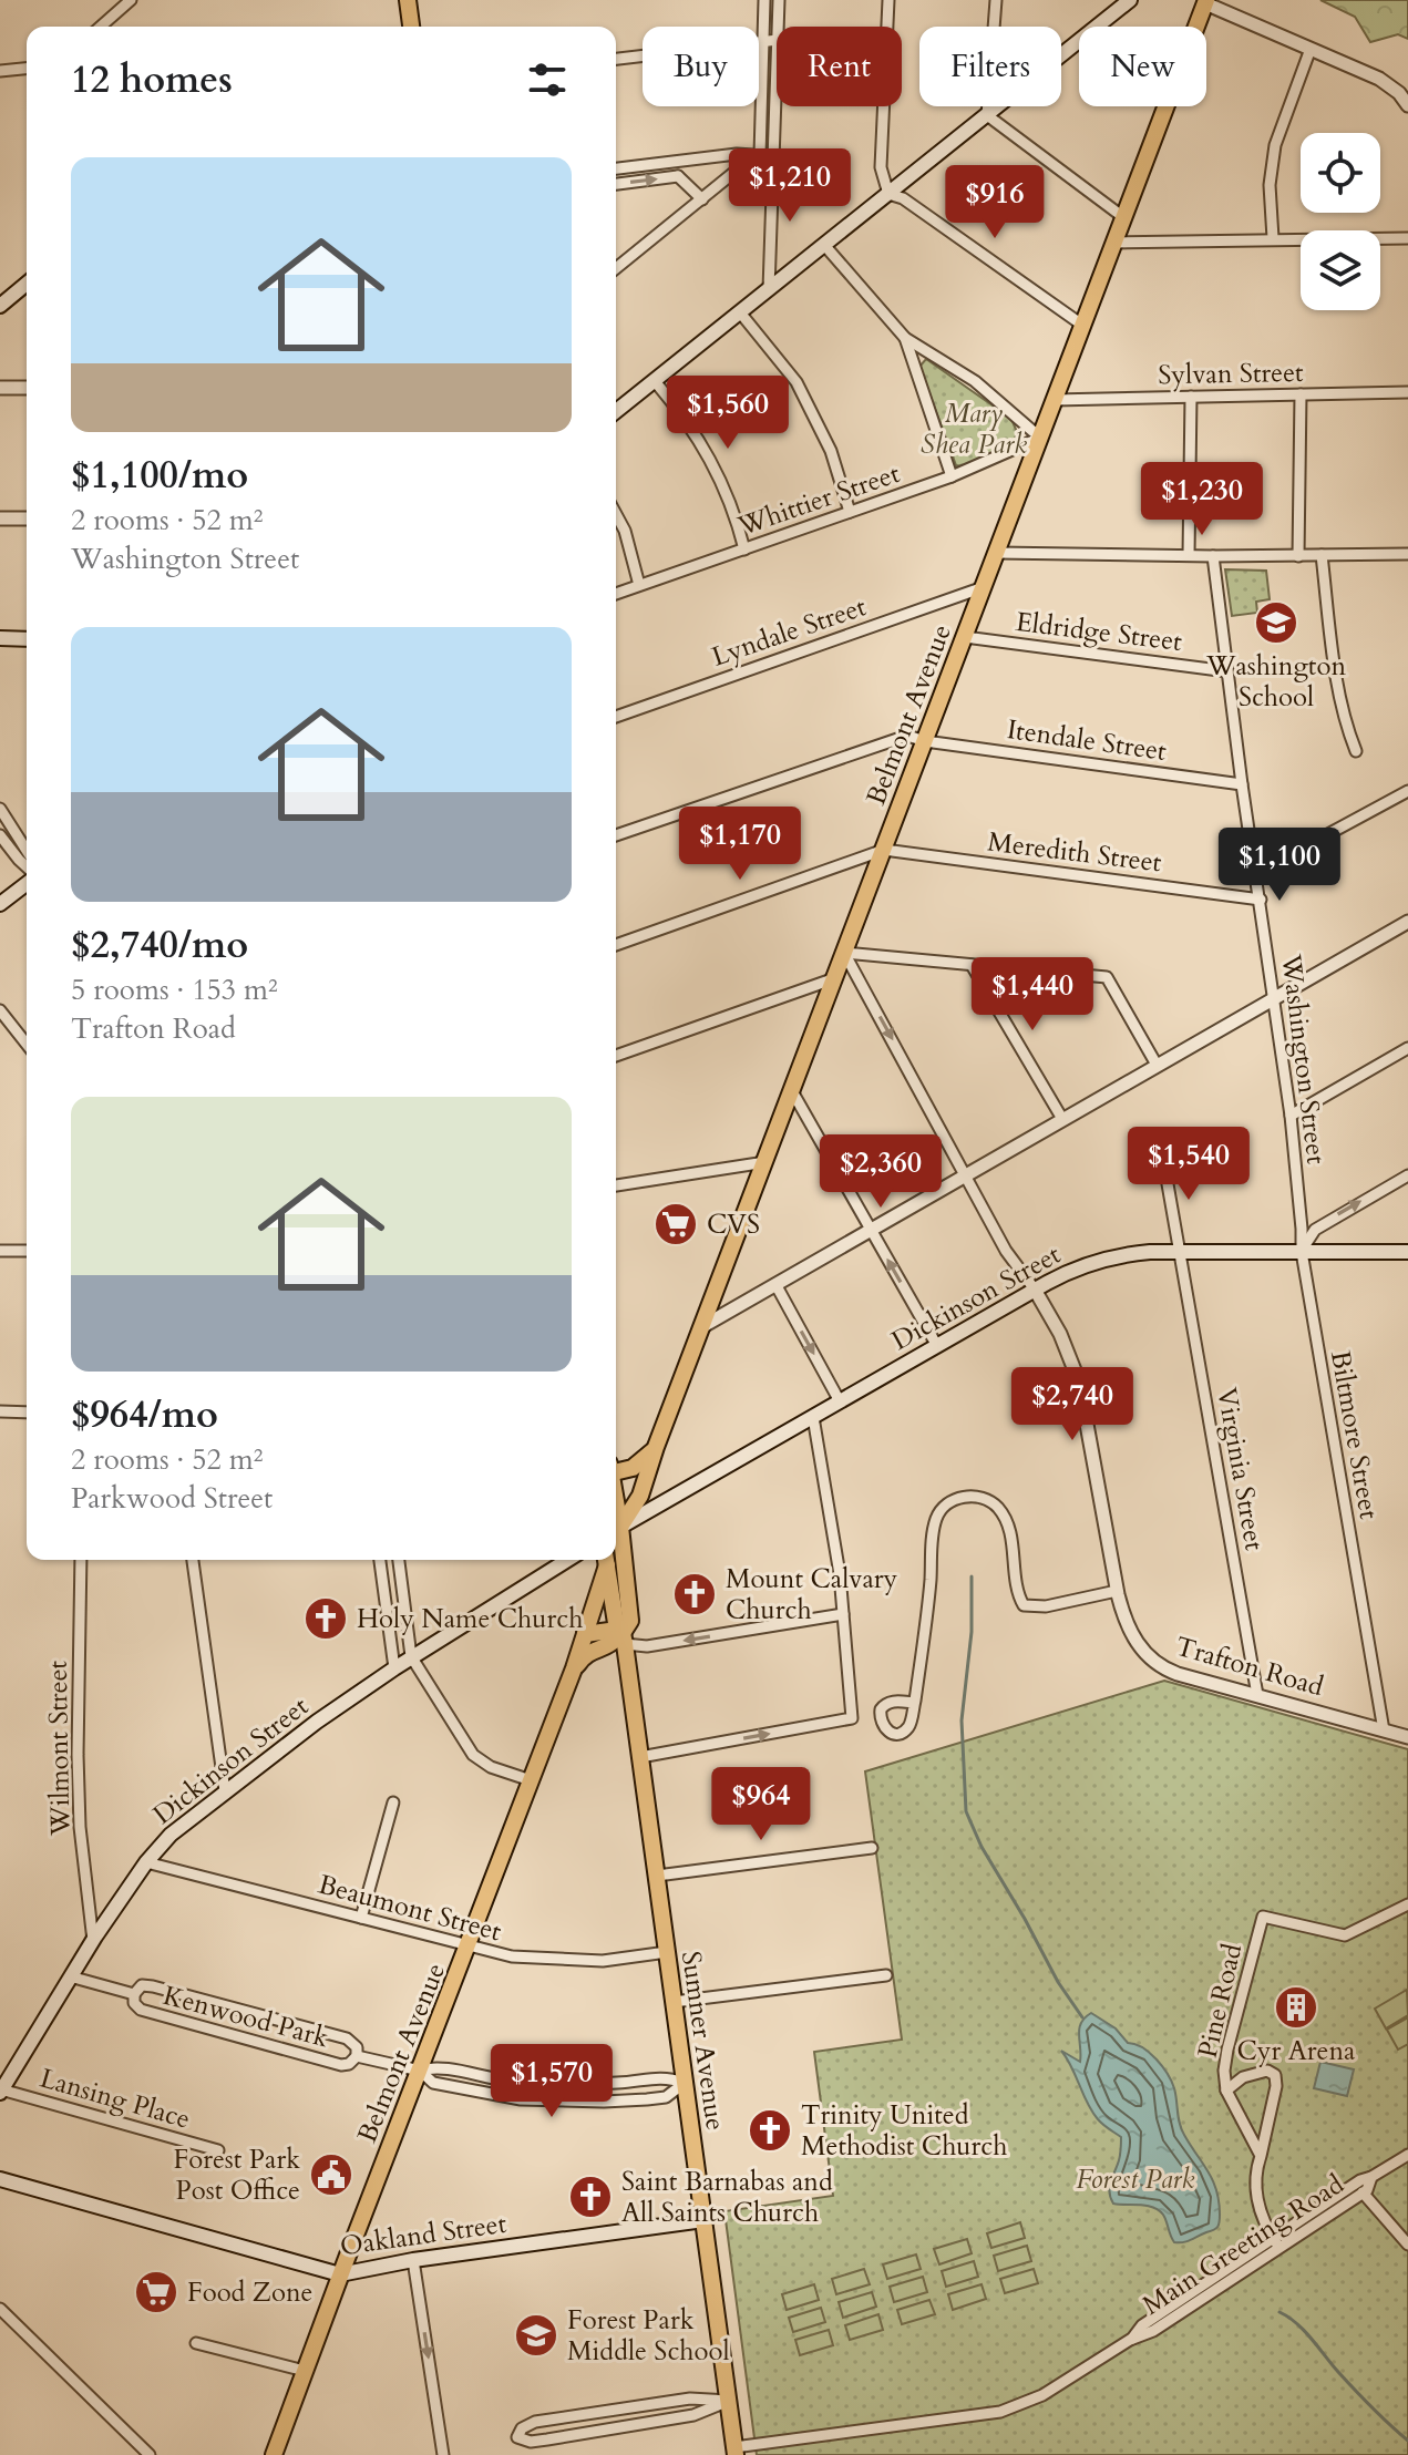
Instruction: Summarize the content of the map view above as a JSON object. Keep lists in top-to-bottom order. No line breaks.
{"streets":{"main road":["Belmont Avenue","Dickinson Street","Sumner Avenue","Oakland Street"],"street":["Sylvan Street","Whittier Street","Lyndale Street","Eldridge Street","Itendale Street","Meredith Street","Washington Street","Biltmore Street","Virginia Street","Trafton Road","Wilmont Street","Beaumont Street","Pine Road","Kenwood Park","Lansing Place","Main Greeting Road"]},"crossings":[["Sylvan Street","Belmont Avenue"],["Whittier Street","Belmont Avenue"],["Lyndale Street","Belmont Avenue"],["Eldridge Street","Belmont Avenue"],["Eldridge Street","Washington Street"],["Belmont Avenue","Itendale Street"],["Belmont Avenue","Meredith Street"],["Belmont Avenue","Beaumont Street"],["Belmont Avenue","Kenwood Park"],["Belmont Avenue","Sumner Avenue"],["Belmont Avenue","Oakland Street"],["Itendale Street","Washington Street"],["Meredith Street","Washington Street"],["Washington Street","Dickinson Street"],["Washington Street","Biltmore Street"],["Dickinson Street","Biltmore Street"],["Dickinson Street","Virginia Street"],["Dickinson Street","Trafton Road"],["Dickinson Street","Wilmont Street"],["Dickinson Street","Beaumont Street"],["Dickinson Street","Kenwood Park"],["Dickinson Street","Lansing Place"],["Biltmore Street","Trafton Road"],["Virginia Street","Trafton Road"],["Beaumont Street","Sumner Avenue"],["Pine Road","Main Greeting Road"],["Sumner Avenue","Oakland Street"],["Sumner Avenue","Main Greeting Road"]],"parks":["Mary Shea Park","Forest Park"],"places":{"school or university":["Washington School","Forest Park Middle School"],"supermarket":["CVS","Food Zone"],"church":["Mount Calvary Church","Holy Name Church","Trinity United Methodist Church","Saint Barnabas and All Saints Church"],"building":["Cyr Arena"],"public building":["Forest Park Post Office"]},"page":{"chip":["Buy","Rent","Filters","New"],"heading":"12 homes","list":[{"name":"$1,100/mo","note":"2 rooms · 52 m² · Washington Street"},{"name":"$2,740/mo","note":"5 rooms · 153 m² · Trafton Road"},{"name":"$964/mo","note":"2 rooms · 52 m² · Parkwood Street"}],"price":["$1,210","$916","$1,560","$1,230","$1,170","$1,100","$1,440","$1,540","$2,360","$2,740","$964","$1,570"]}}
